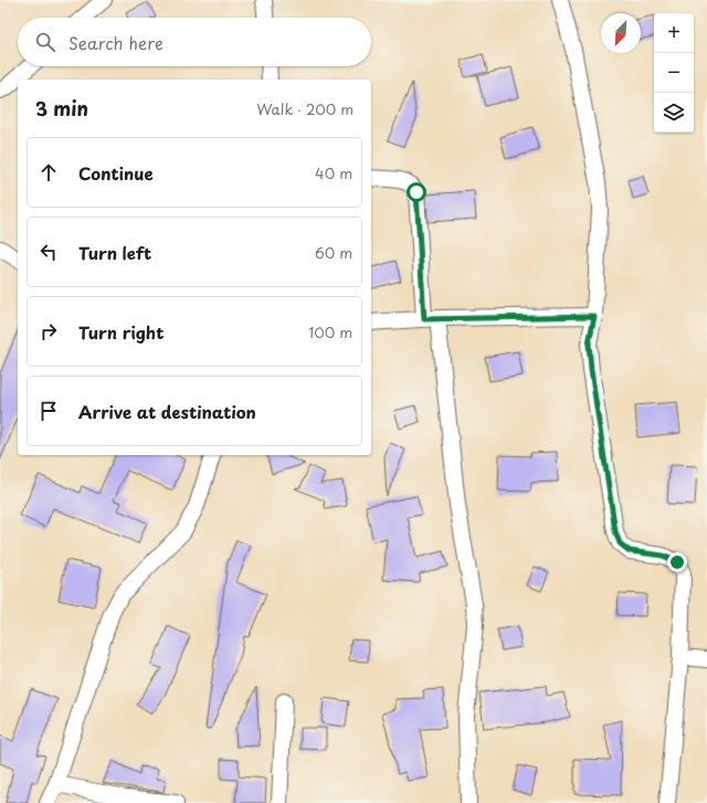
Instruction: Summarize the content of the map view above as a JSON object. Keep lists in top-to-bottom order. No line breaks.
{"north":"bottom left","page":{"map_buttons":["+","−"],"search":"Search here","heading":["3 min","Walk · 200 m"],"list":[["Continue","40 m"],["Turn left","60 m"],["Turn right","100 m"],"Arrive at destination"]}}
